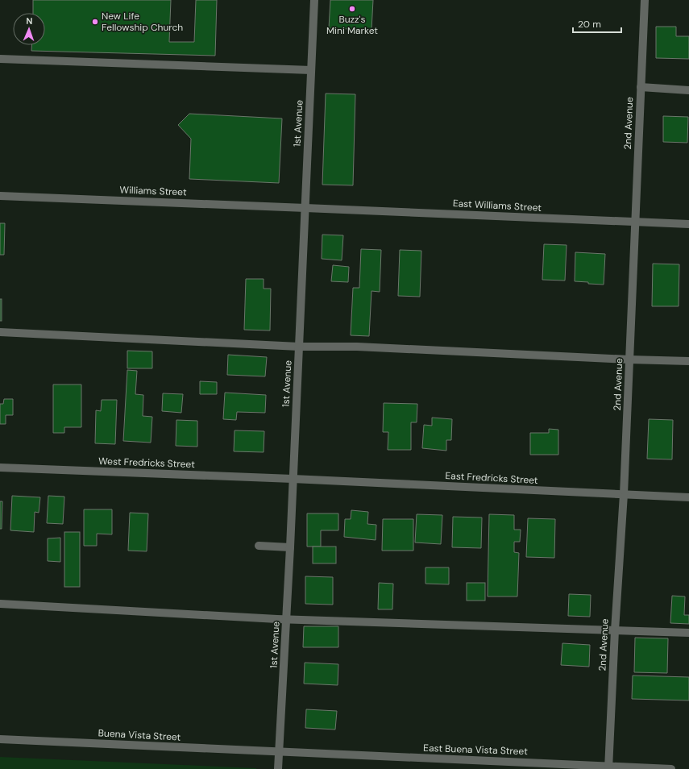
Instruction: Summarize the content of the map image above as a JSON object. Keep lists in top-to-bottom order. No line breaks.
{"streets":{"street":["1st Avenue","2nd Avenue","Williams Street","East Williams Street","West Fredricks Street","East Fredricks Street","Buena Vista Street","East Buena Vista Street"]},"crossings":[["1st Avenue","Williams Street"],["1st Avenue","East Williams Street"],["1st Avenue","West Fredricks Street"],["1st Avenue","East Fredricks Street"],["1st Avenue","Buena Vista Street"],["1st Avenue","East Buena Vista Street"],["2nd Avenue","East Williams Street"],["2nd Avenue","East Fredricks Street"],["2nd Avenue","East Buena Vista Street"],["Williams Street","East Williams Street"],["West Fredricks Street","East Fredricks Street"],["Buena Vista Street","East Buena Vista Street"]],"places":["Buzz's Mini Market","New Life Fellowship Church"],"scale_bar":"20 m","north":"top"}
